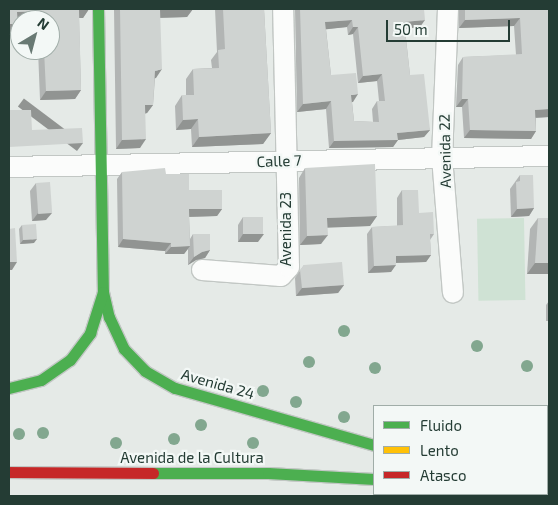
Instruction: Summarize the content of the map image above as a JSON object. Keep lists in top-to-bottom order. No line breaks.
{"streets":{"main road":["Avenida 24","Avenida de la Cultura"],"street":["Avenida 22","Calle 7","Avenida 23"]},"crossings":[["Avenida 22","Calle 7"],["Calle 7","Avenida 23"],["Calle 7","Avenida 24"]],"legend":["Fluido","Lento","Atasco"],"scale_bar":"50 m","north":"top right"}
